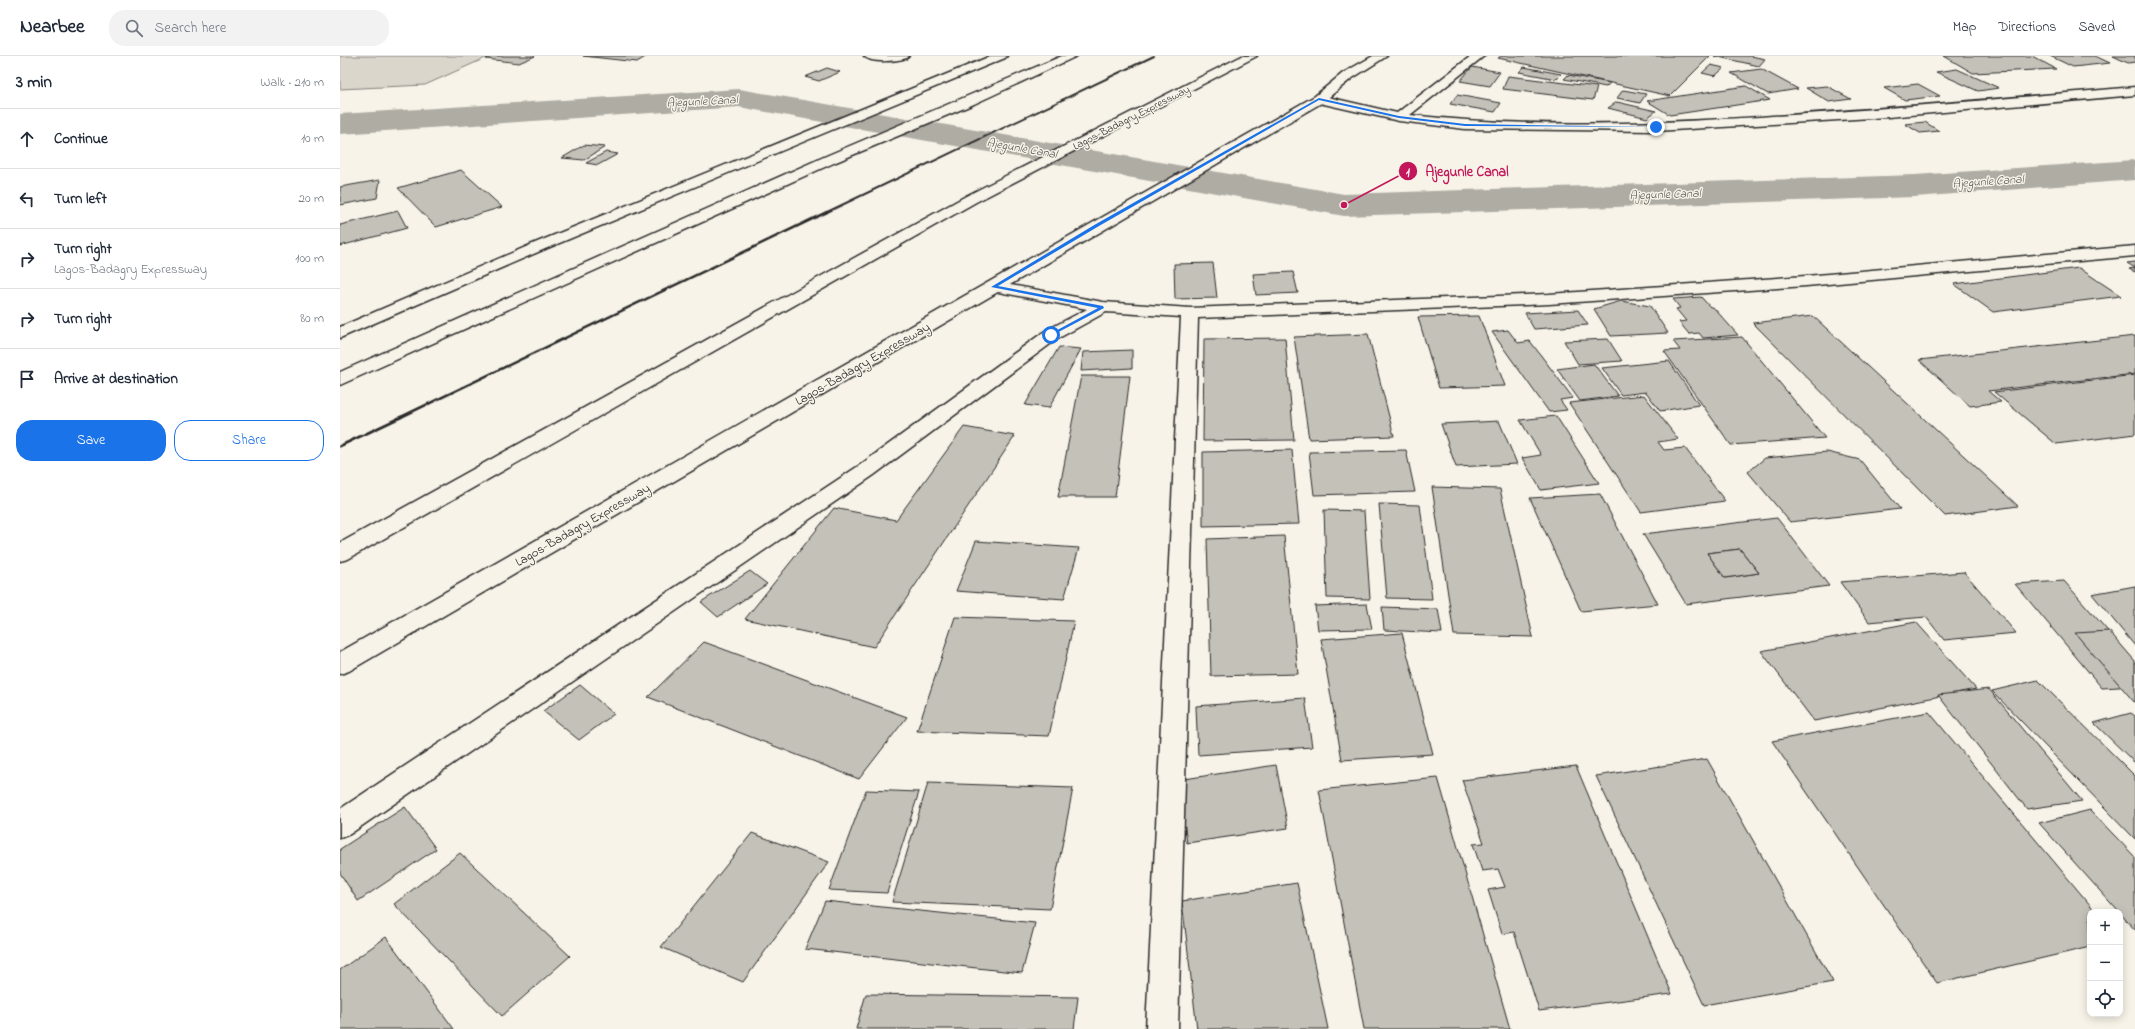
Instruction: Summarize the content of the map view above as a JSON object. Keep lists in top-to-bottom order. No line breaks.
{"streets":{"main road":["Lagos-Badagry Expressway"]},"water":["Ajegunle Canal"],"places":["Ajegunle Canal"],"page":{"header":"Nearbee","search":"Search here","nav":["Map","Directions","Saved"],"heading":["3 min","Walk · 210 m"],"list":[["Continue","10 m"],["Turn left","20 m"],["Turn right","Lagos-Badagry Expressway","100 m"],["Turn right","80 m"],"Arrive at destination"],"buttons":["Save","Share"],"map_buttons":["+","−"]}}
